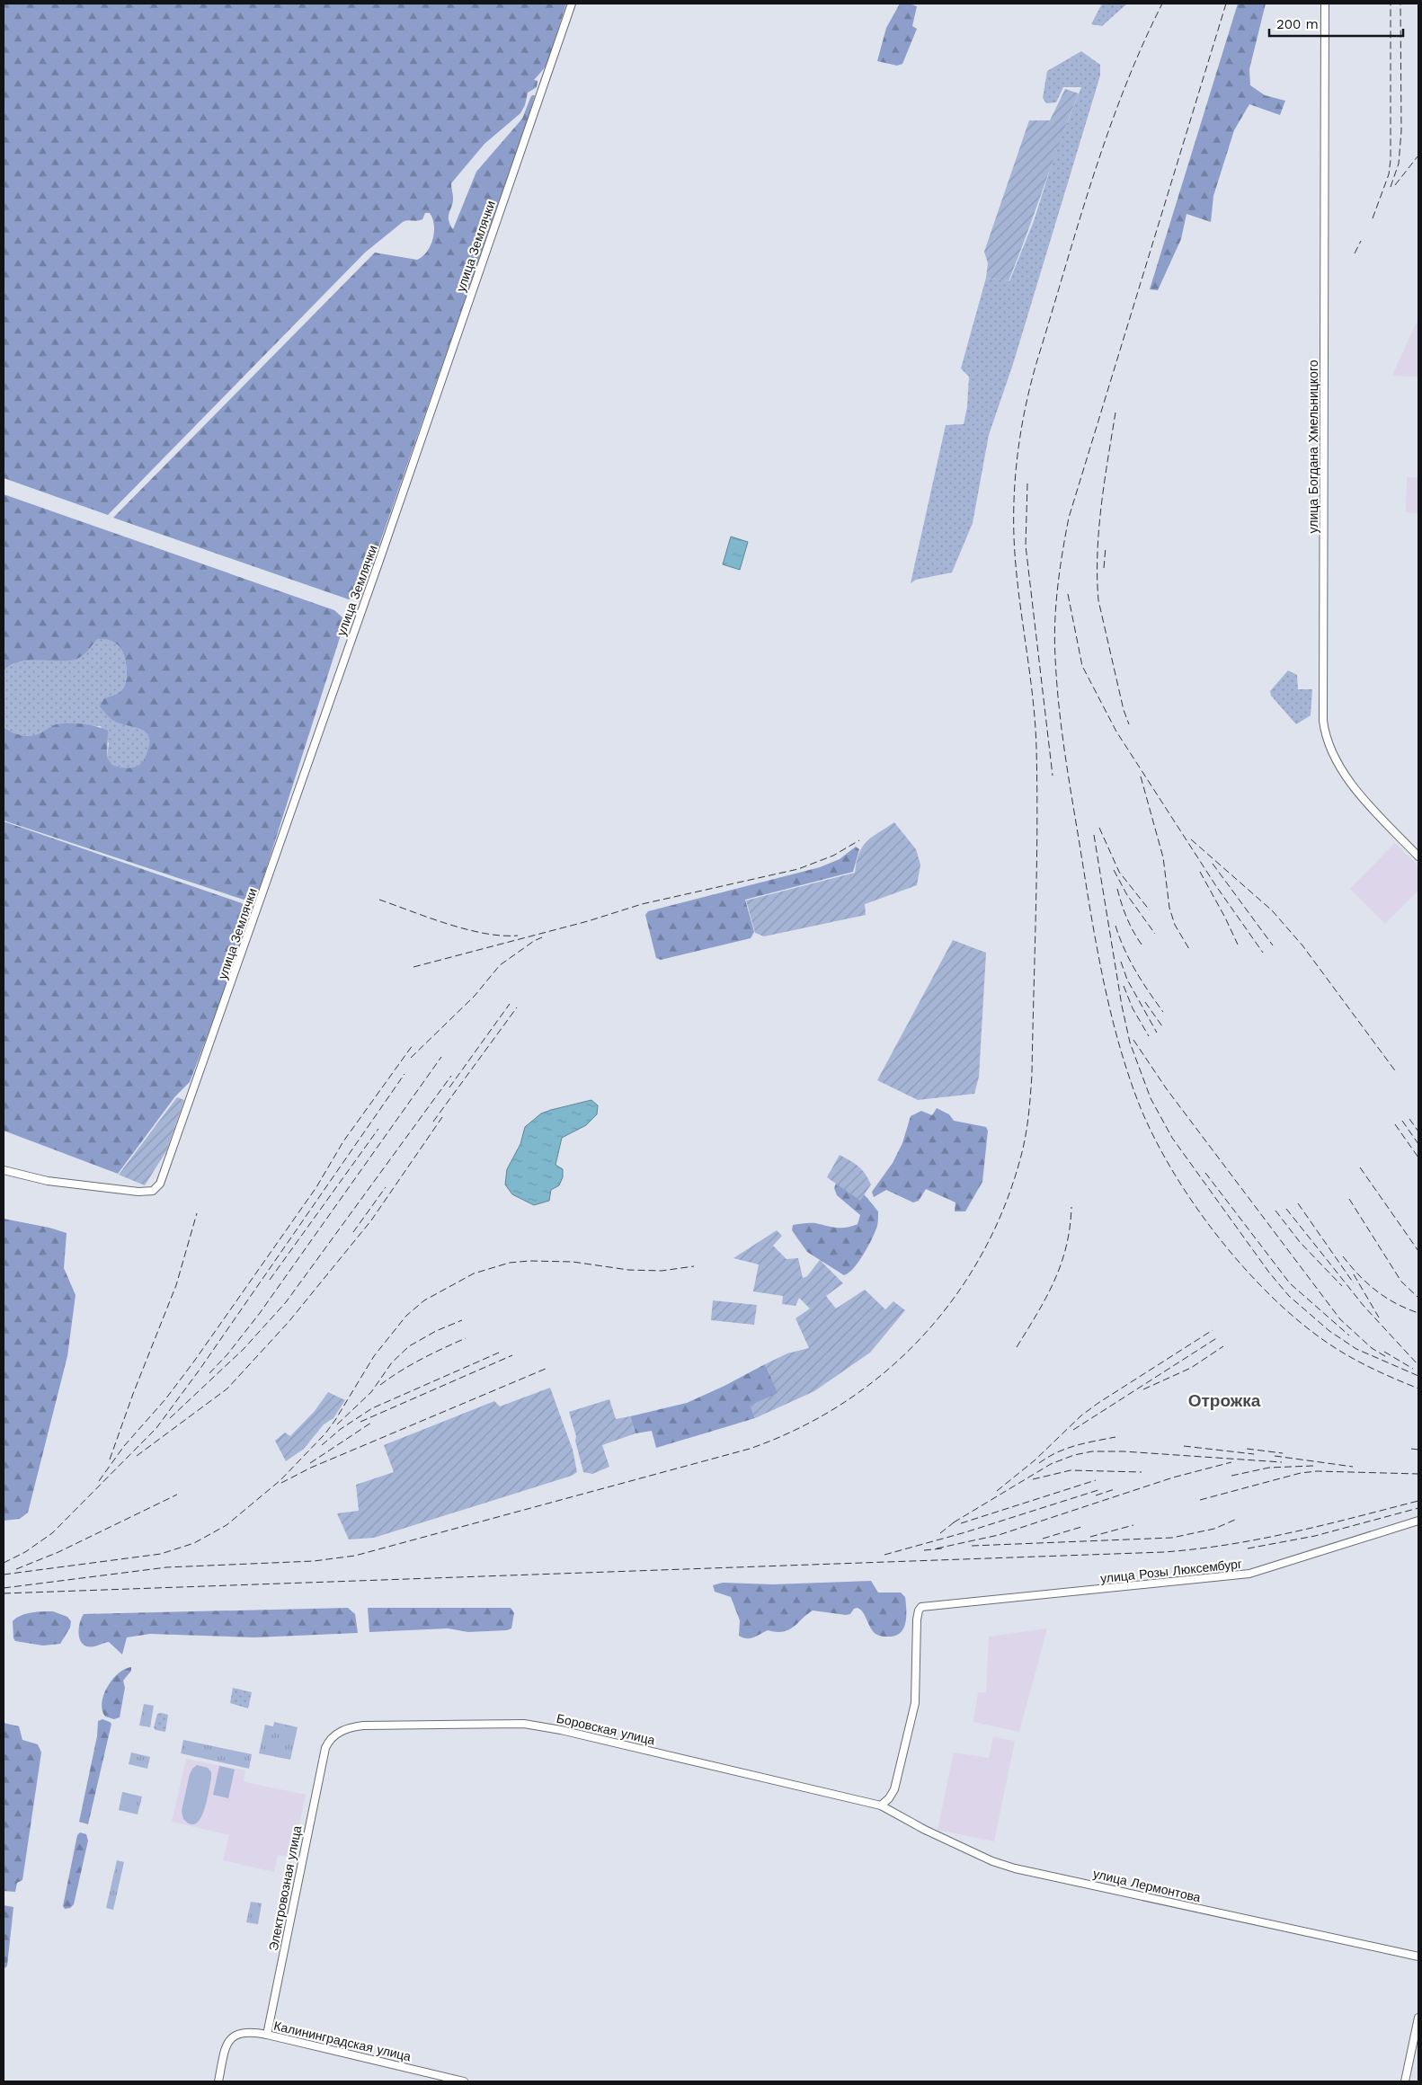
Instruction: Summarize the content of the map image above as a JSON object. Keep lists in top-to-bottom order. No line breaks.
{"streets":{"street":["улица Землячки","улица Богдана Хмельницкого","улица Розы Люксембург","Боровская улица","улица Лермонтова","Электровозная улица","Калининградская улица"]},"crossings":[["улица Розы Люксембург","Боровская улица"],["улица Розы Люксембург","улица Лермонтова"],["Боровская улица","улица Лермонтова"],["Боровская улица","Электровозная улица"],["Электровозная улица","Калининградская улица"]],"districts":["Отрожка"],"scale_bar":"200 m"}
